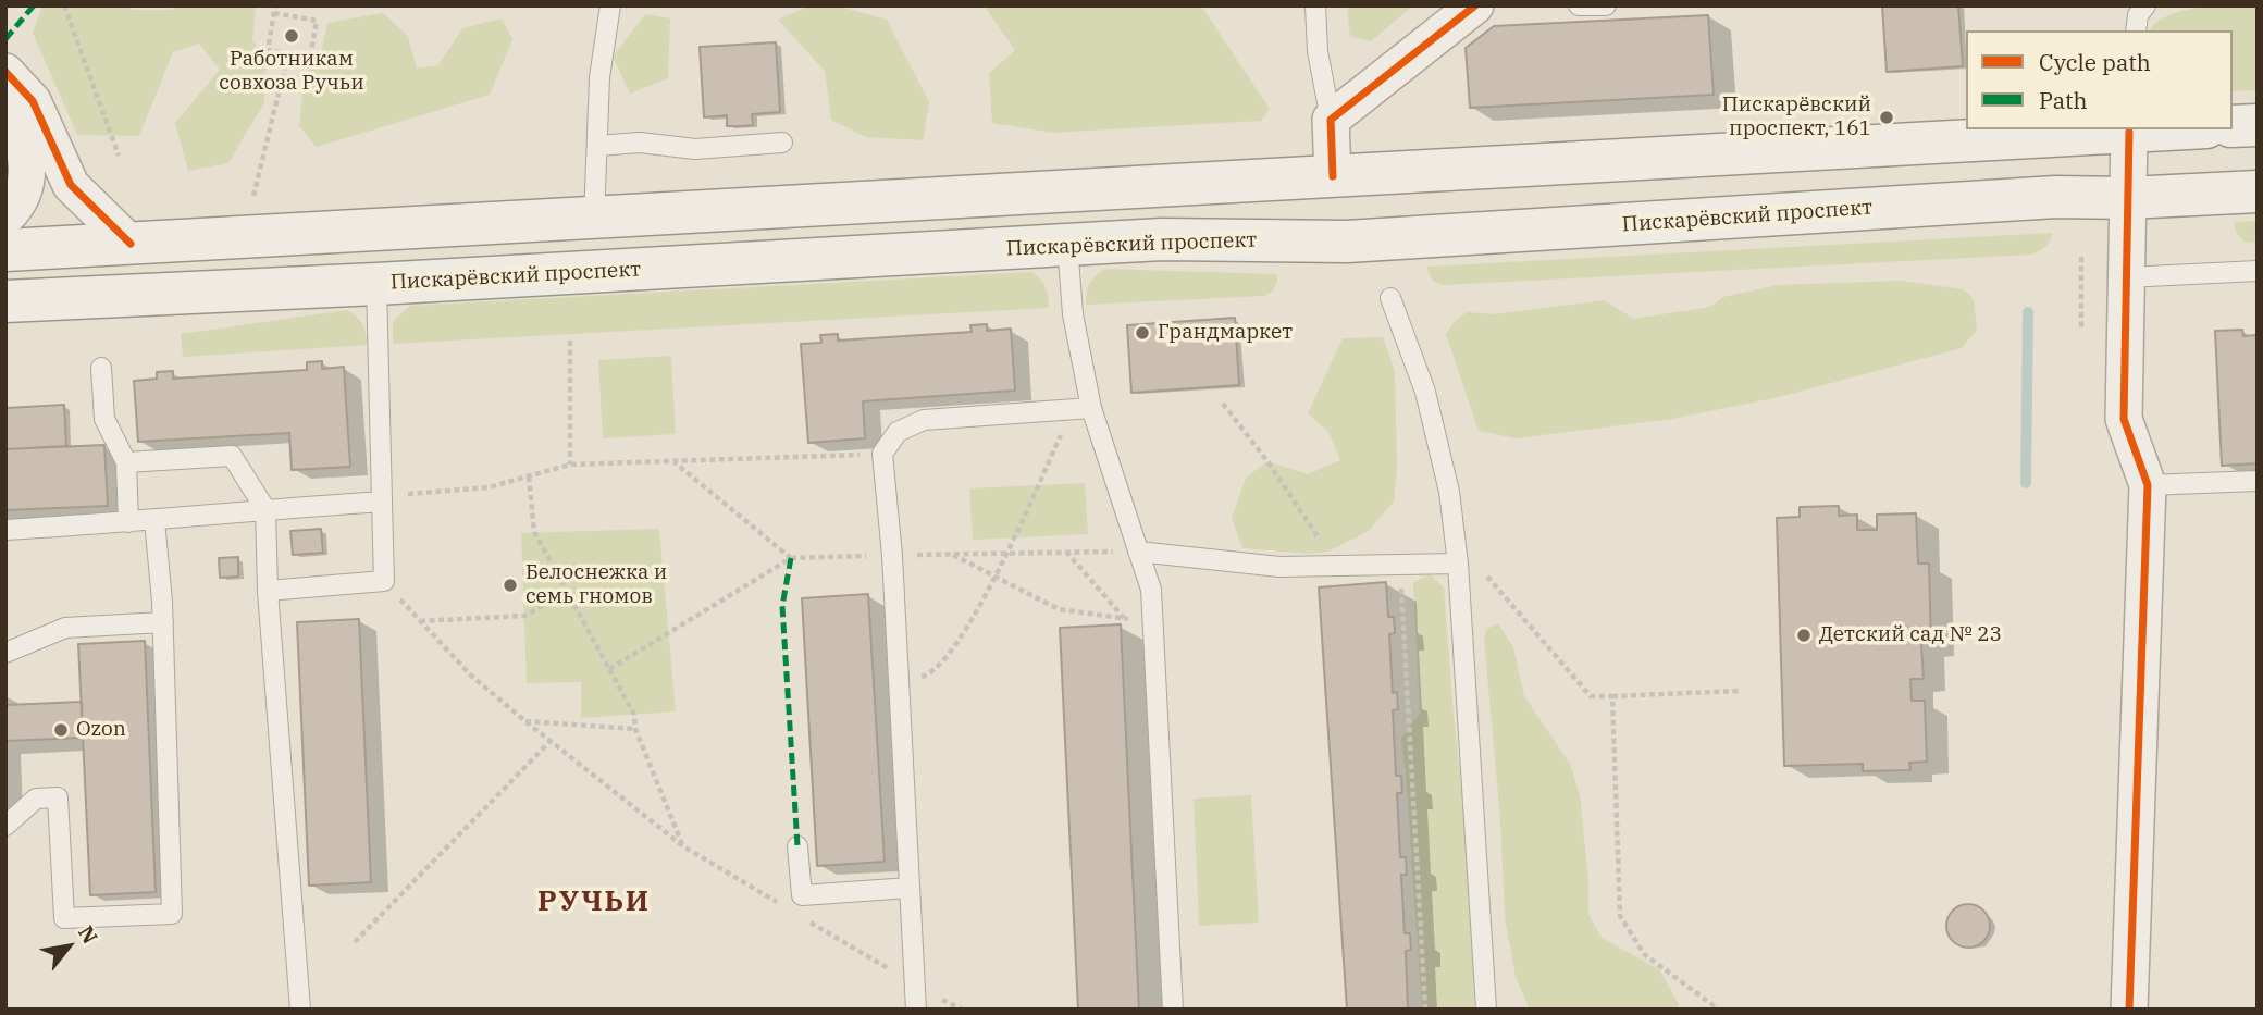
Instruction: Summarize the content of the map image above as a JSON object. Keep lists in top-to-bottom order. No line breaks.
{"streets":{"main road":["Пискарёвский проспект"]},"districts":["РУЧЬИ"],"places":["Работникам совхоза Ручьи","Пискарёвский проспект, 161","Грандмаркет","Белоснежка и семь гномов","Детский сад № 23","Ozon"],"legend":["Cycle path","Path"],"north":"top right"}
